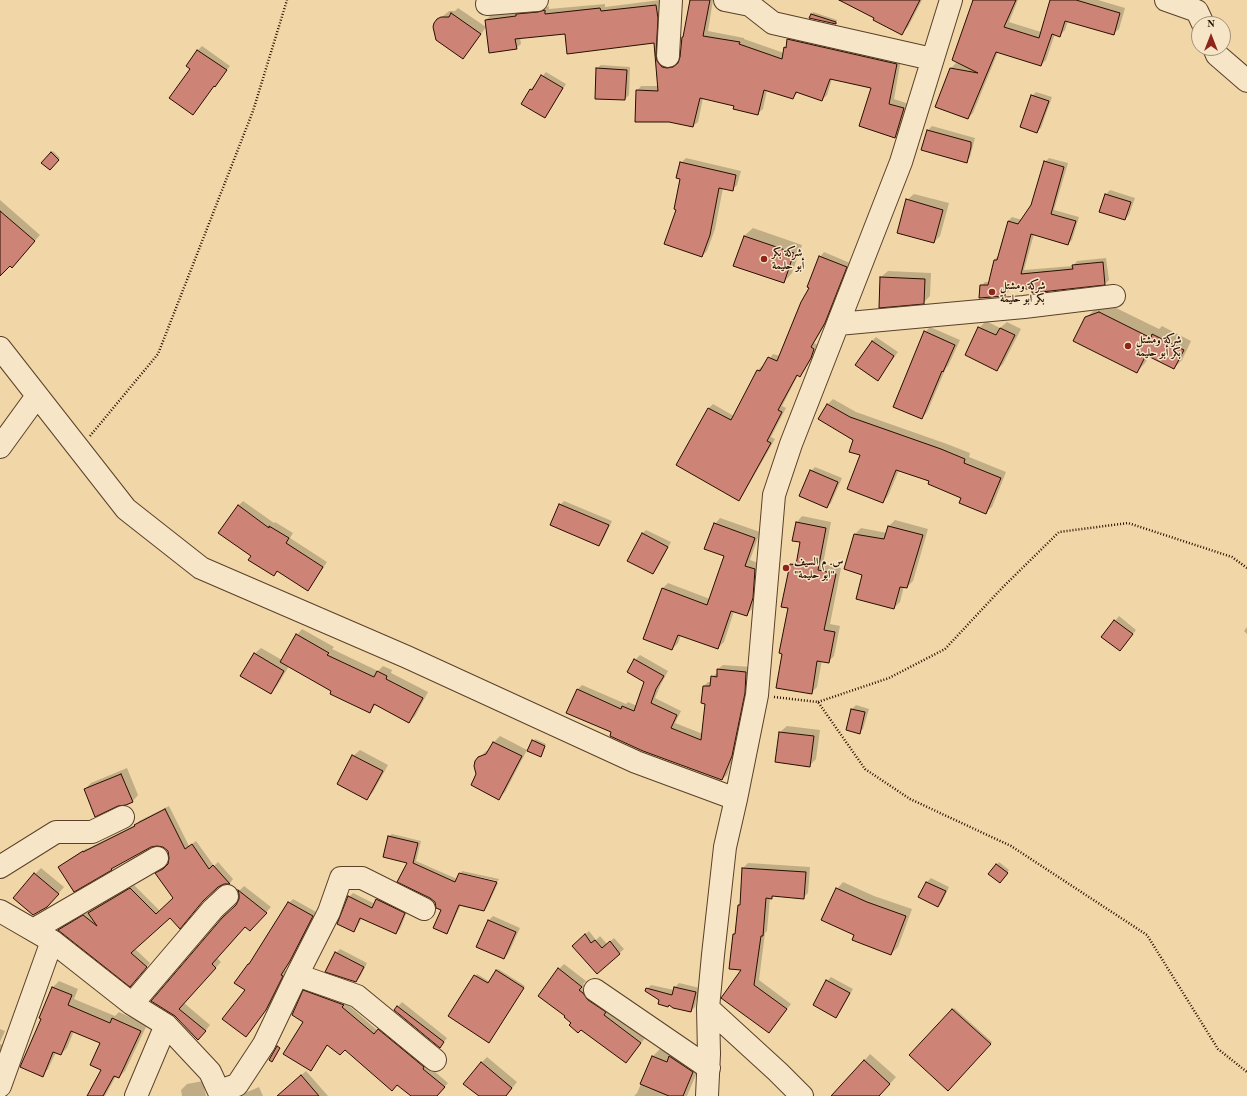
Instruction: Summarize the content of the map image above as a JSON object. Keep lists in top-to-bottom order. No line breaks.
{"places":["شركة بكر أبو حليمة","شركة ومشتل بكر ابو حليمة","شركة ومشتل بكر أبو حليمة","س. م السيف \"ابو حليمة\""],"north":"top"}
